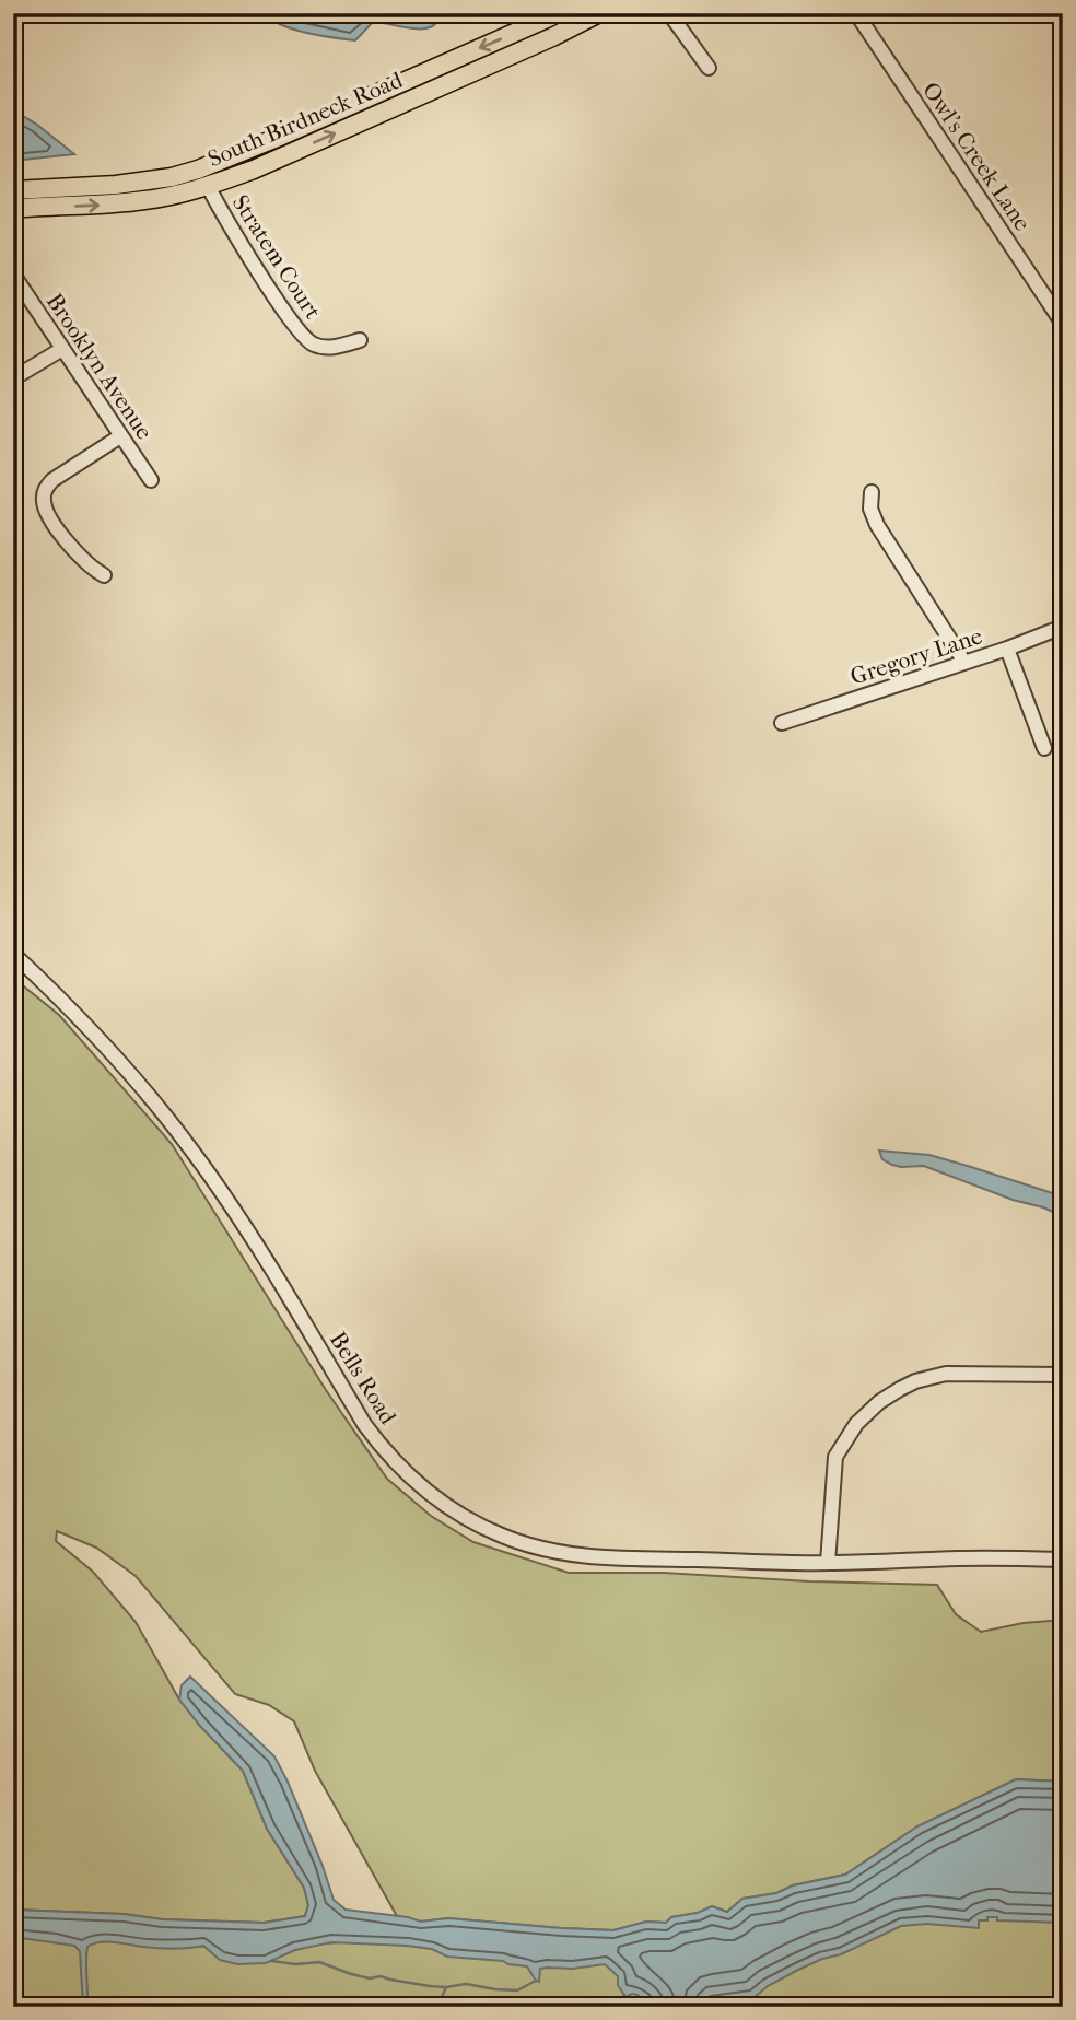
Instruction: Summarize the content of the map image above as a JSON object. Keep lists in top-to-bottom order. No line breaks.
{"streets":{"main road":["South Birdneck Road"],"street":["Owl's Creek Lane","Stratem Court","Brooklyn Avenue","Gregory Lane","Bells Road"]},"crossings":[["South Birdneck Road","Stratem Court"]]}
